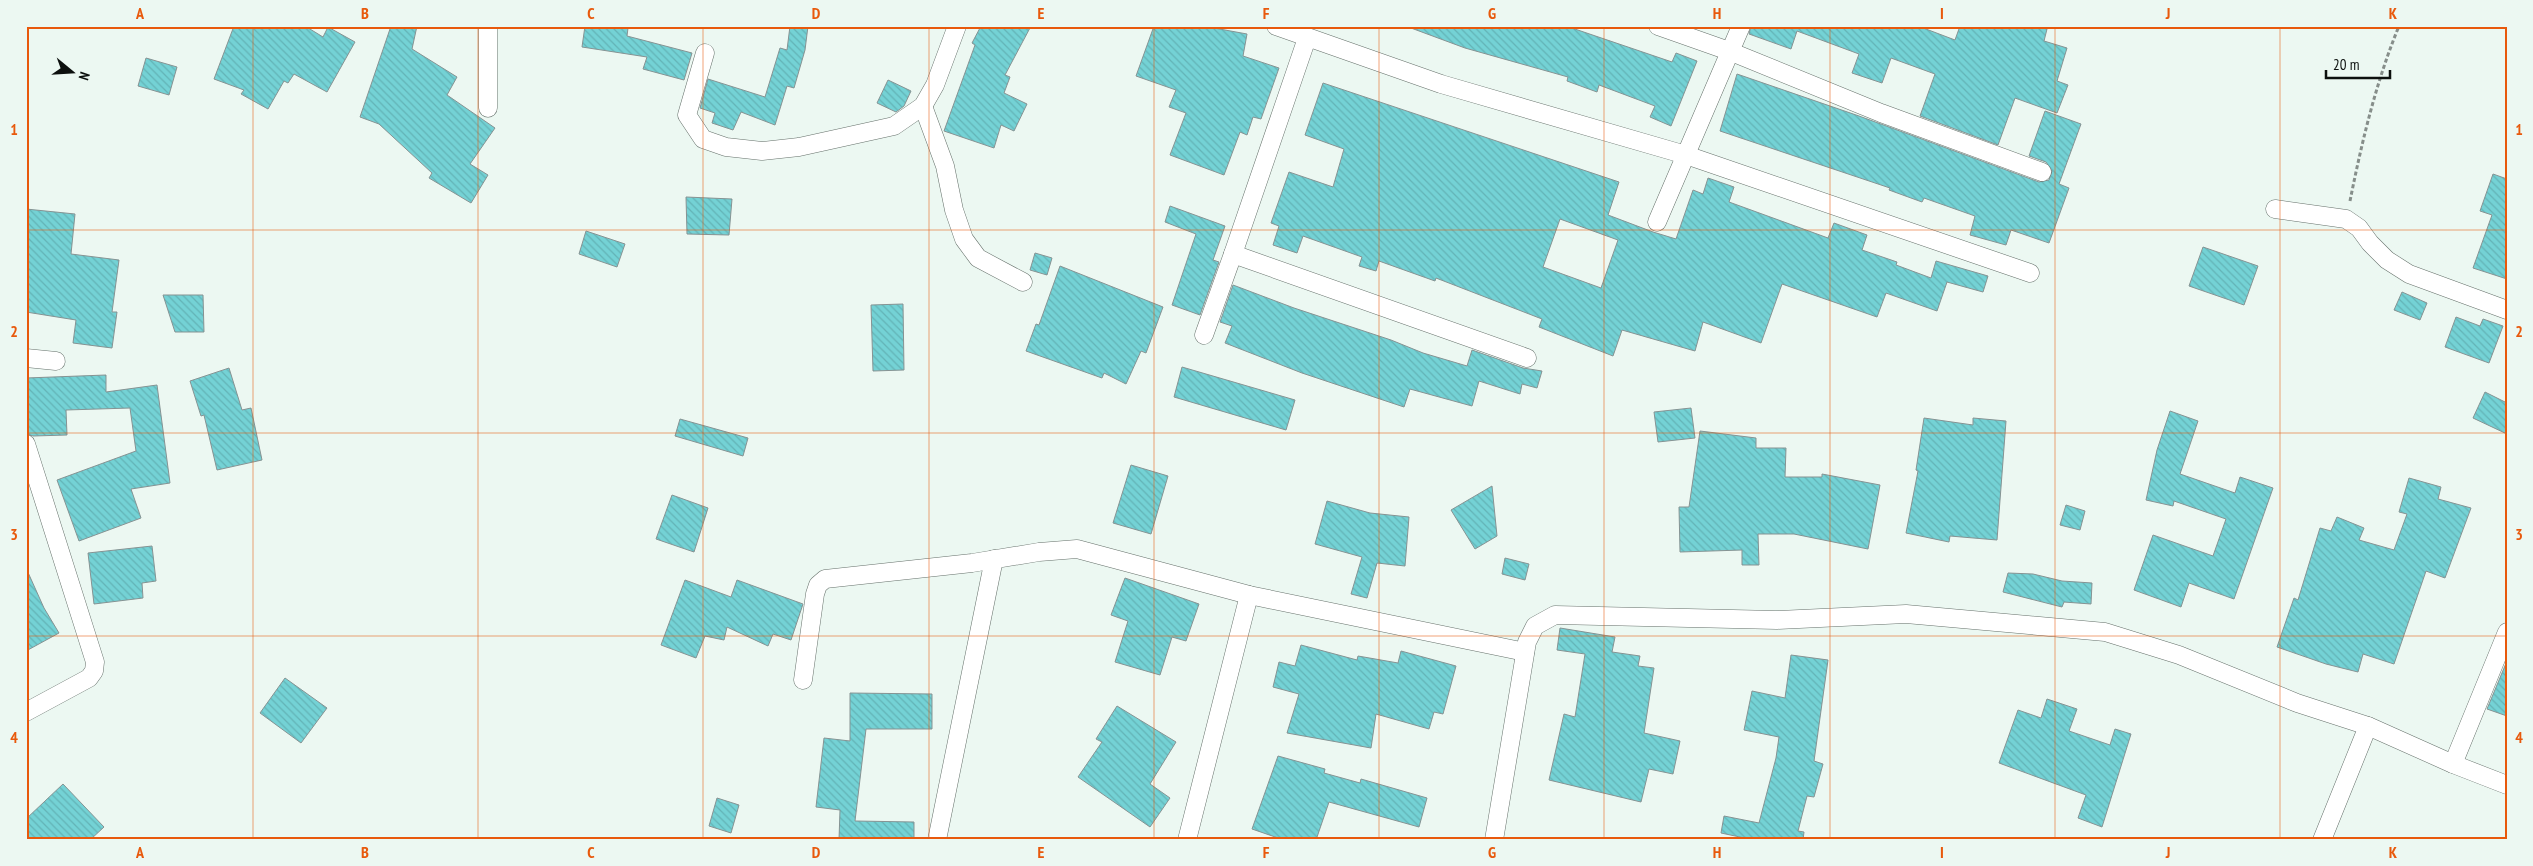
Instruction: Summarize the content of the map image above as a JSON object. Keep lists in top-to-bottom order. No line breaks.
{"scale_bar":"20 m","north":"right","grid":{"columns":["A","B","C","D","E","F","G","H","I","J","K"],"rows":["1","2","3","4"]}}
